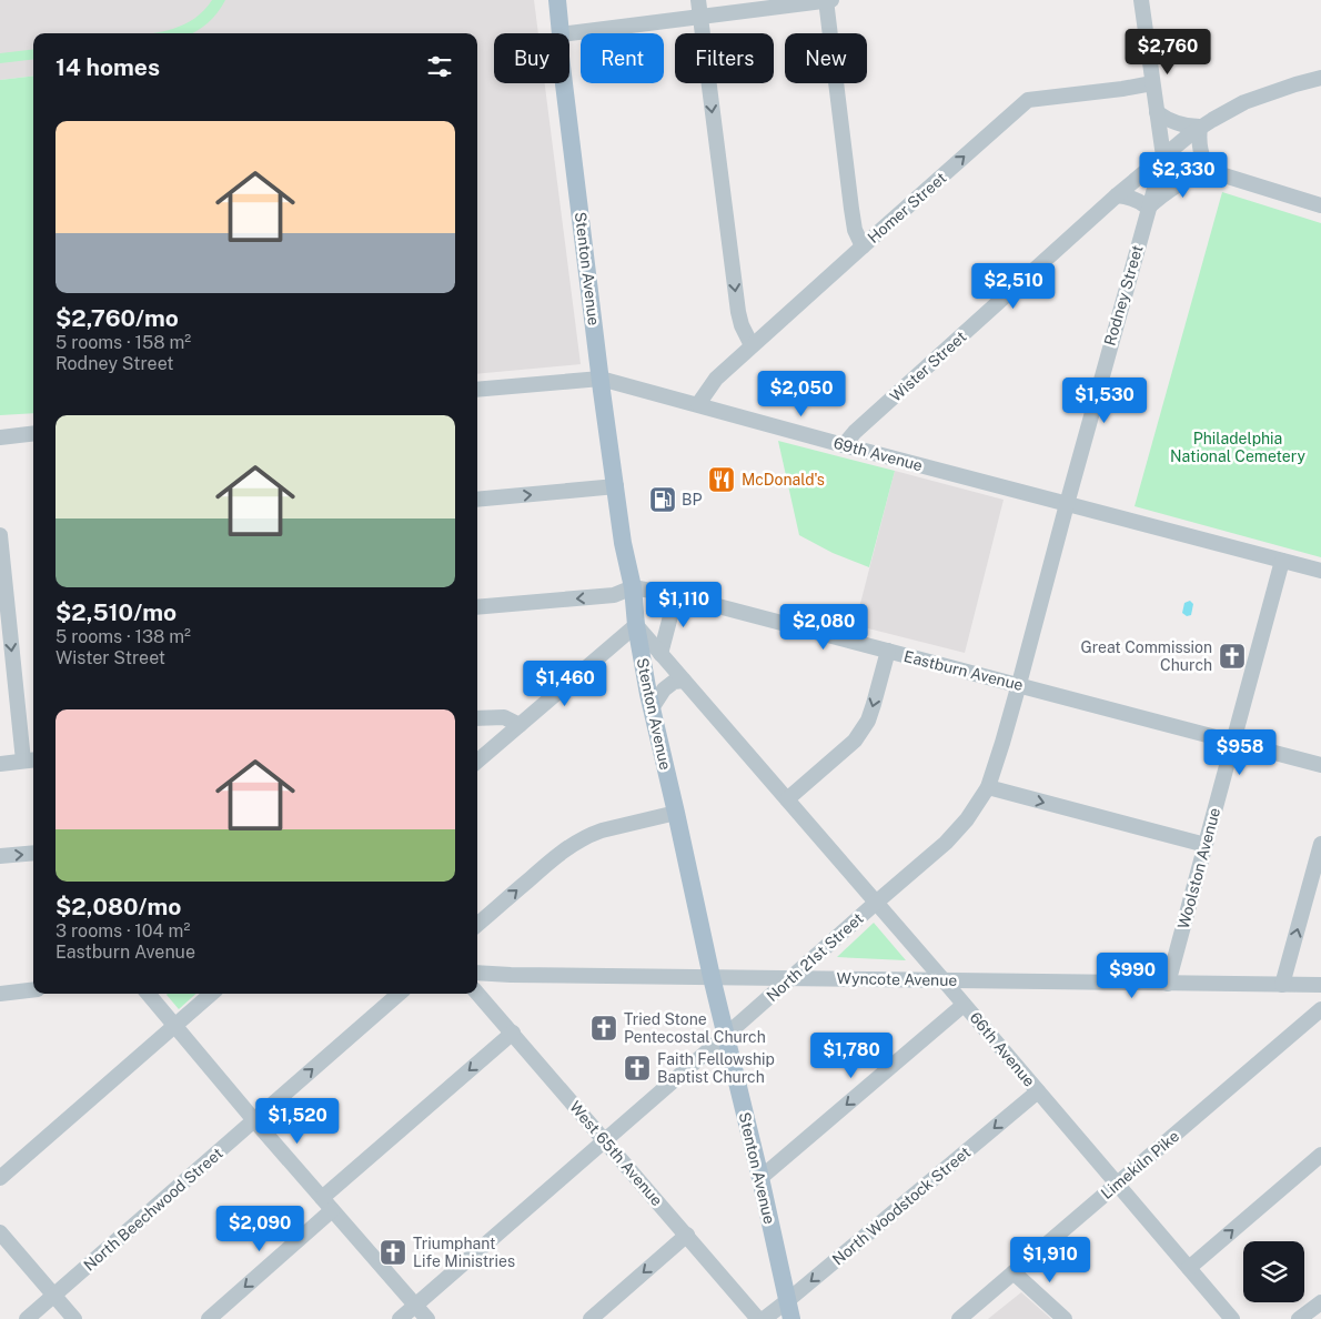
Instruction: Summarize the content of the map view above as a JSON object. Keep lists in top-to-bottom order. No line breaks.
{"streets":{"main road":["Stenton Avenue"],"street":["Homer Street","Rodney Street","Wister Street","69th Avenue","Eastburn Avenue","Woolston Avenue","North 21st Street","Wyncote Avenue","66th Avenue","West 65th Avenue","Limekiln Pike","North Woodstock Street","North Beechwood Street"]},"crossings":[["Homer Street","Rodney Street"],["Homer Street","69th Avenue"],["Stenton Avenue","69th Avenue"],["Stenton Avenue","Eastburn Avenue"],["Stenton Avenue","North 21st Street"],["Stenton Avenue","Wyncote Avenue"],["Stenton Avenue","66th Avenue"],["Stenton Avenue","North Woodstock Street"],["Rodney Street","Wister Street"],["Rodney Street","69th Avenue"],["Rodney Street","Eastburn Avenue"],["Rodney Street","North 21st Street"],["Wister Street","69th Avenue"],["69th Avenue","Woolston Avenue"],["Eastburn Avenue","Woolston Avenue"],["Eastburn Avenue","North 21st Street"],["Woolston Avenue","Wyncote Avenue"],["North 21st Street","Wyncote Avenue"],["North 21st Street","66th Avenue"],["North 21st Street","West 65th Avenue"],["Wyncote Avenue","66th Avenue"],["66th Avenue","Limekiln Pike"],["66th Avenue","North Woodstock Street"]],"one_way":["Homer Street"],"parks":["Philadelphia National Cemetery"],"places":{"restaurant":["McDonald's"],"fuel station":["BP"],"church":["Great Commission Church","Tried Stone Pentecostal Church","Faith Fellowship Baptist Church","Triumphant Life Ministries"]},"page":{"price":["$2,760","$2,330","$2,510","$2,050","$1,530","$1,110","$2,080","$1,460","$958","$990","$1,780","$1,520","$2,090","$1,910"],"chip":["Buy","Rent","Filters","New"],"heading":"14 homes","list":[{"name":"$2,760/mo","note":"5 rooms · 158 m² · Rodney Street"},{"name":"$2,510/mo","note":"5 rooms · 138 m² · Wister Street"},{"name":"$2,080/mo","note":"3 rooms · 104 m² · Eastburn Avenue"}]}}
